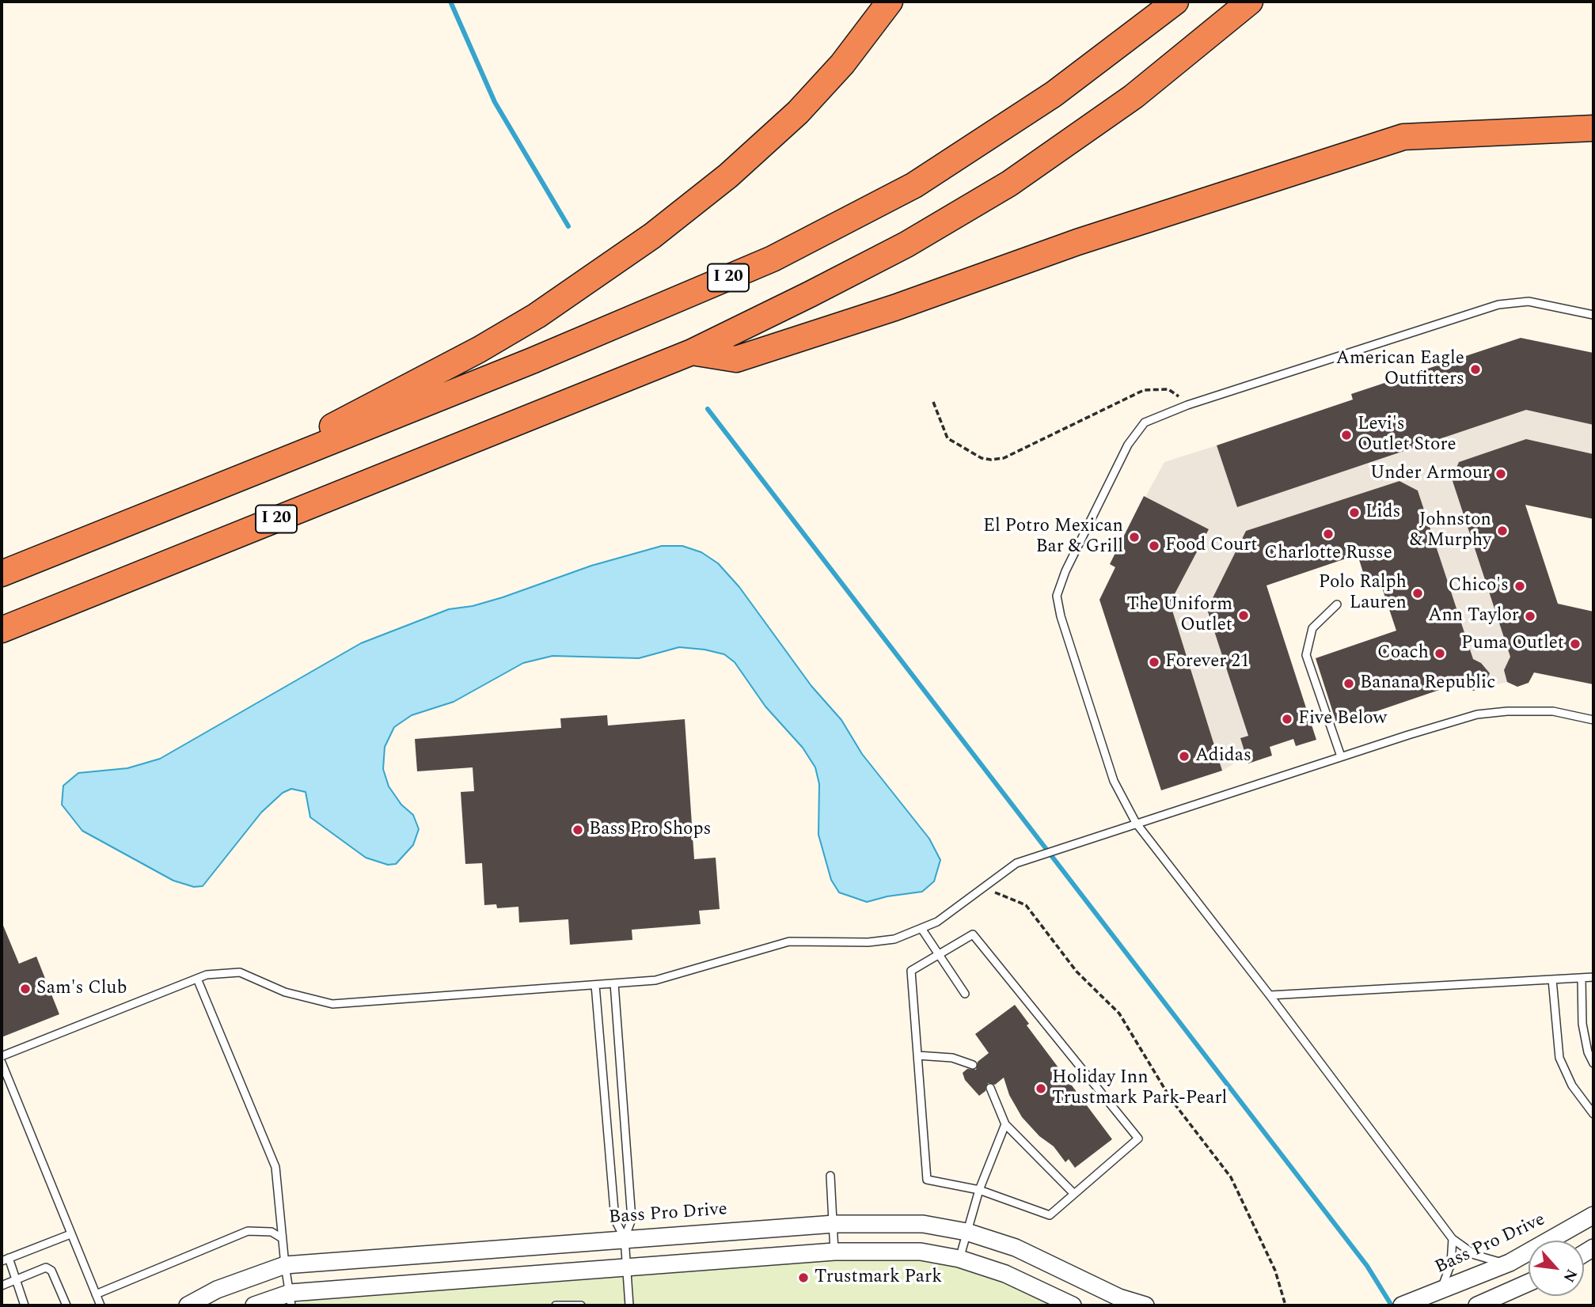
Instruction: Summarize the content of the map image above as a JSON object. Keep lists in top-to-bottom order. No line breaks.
{"streets":{"highway":["I 20"],"street":["Bass Pro Drive"]},"places":["American Eagle Outfitters","Levi's Outlet Store","Under Armour","Lids","Johnston & Murphy","Charlotte Russe","El Potro Mexican Bar & Grill","Food Court","Chico's","Polo Ralph Lauren","The Uniform Outlet","Ann Taylor","Puma Outlet","Coach","Forever 21","Banana Republic","Five Below","Adidas","Bass Pro Shops","Sam's Club","Holiday Inn Trustmark Park-Pearl","Trustmark Park"],"north":"bottom right"}
